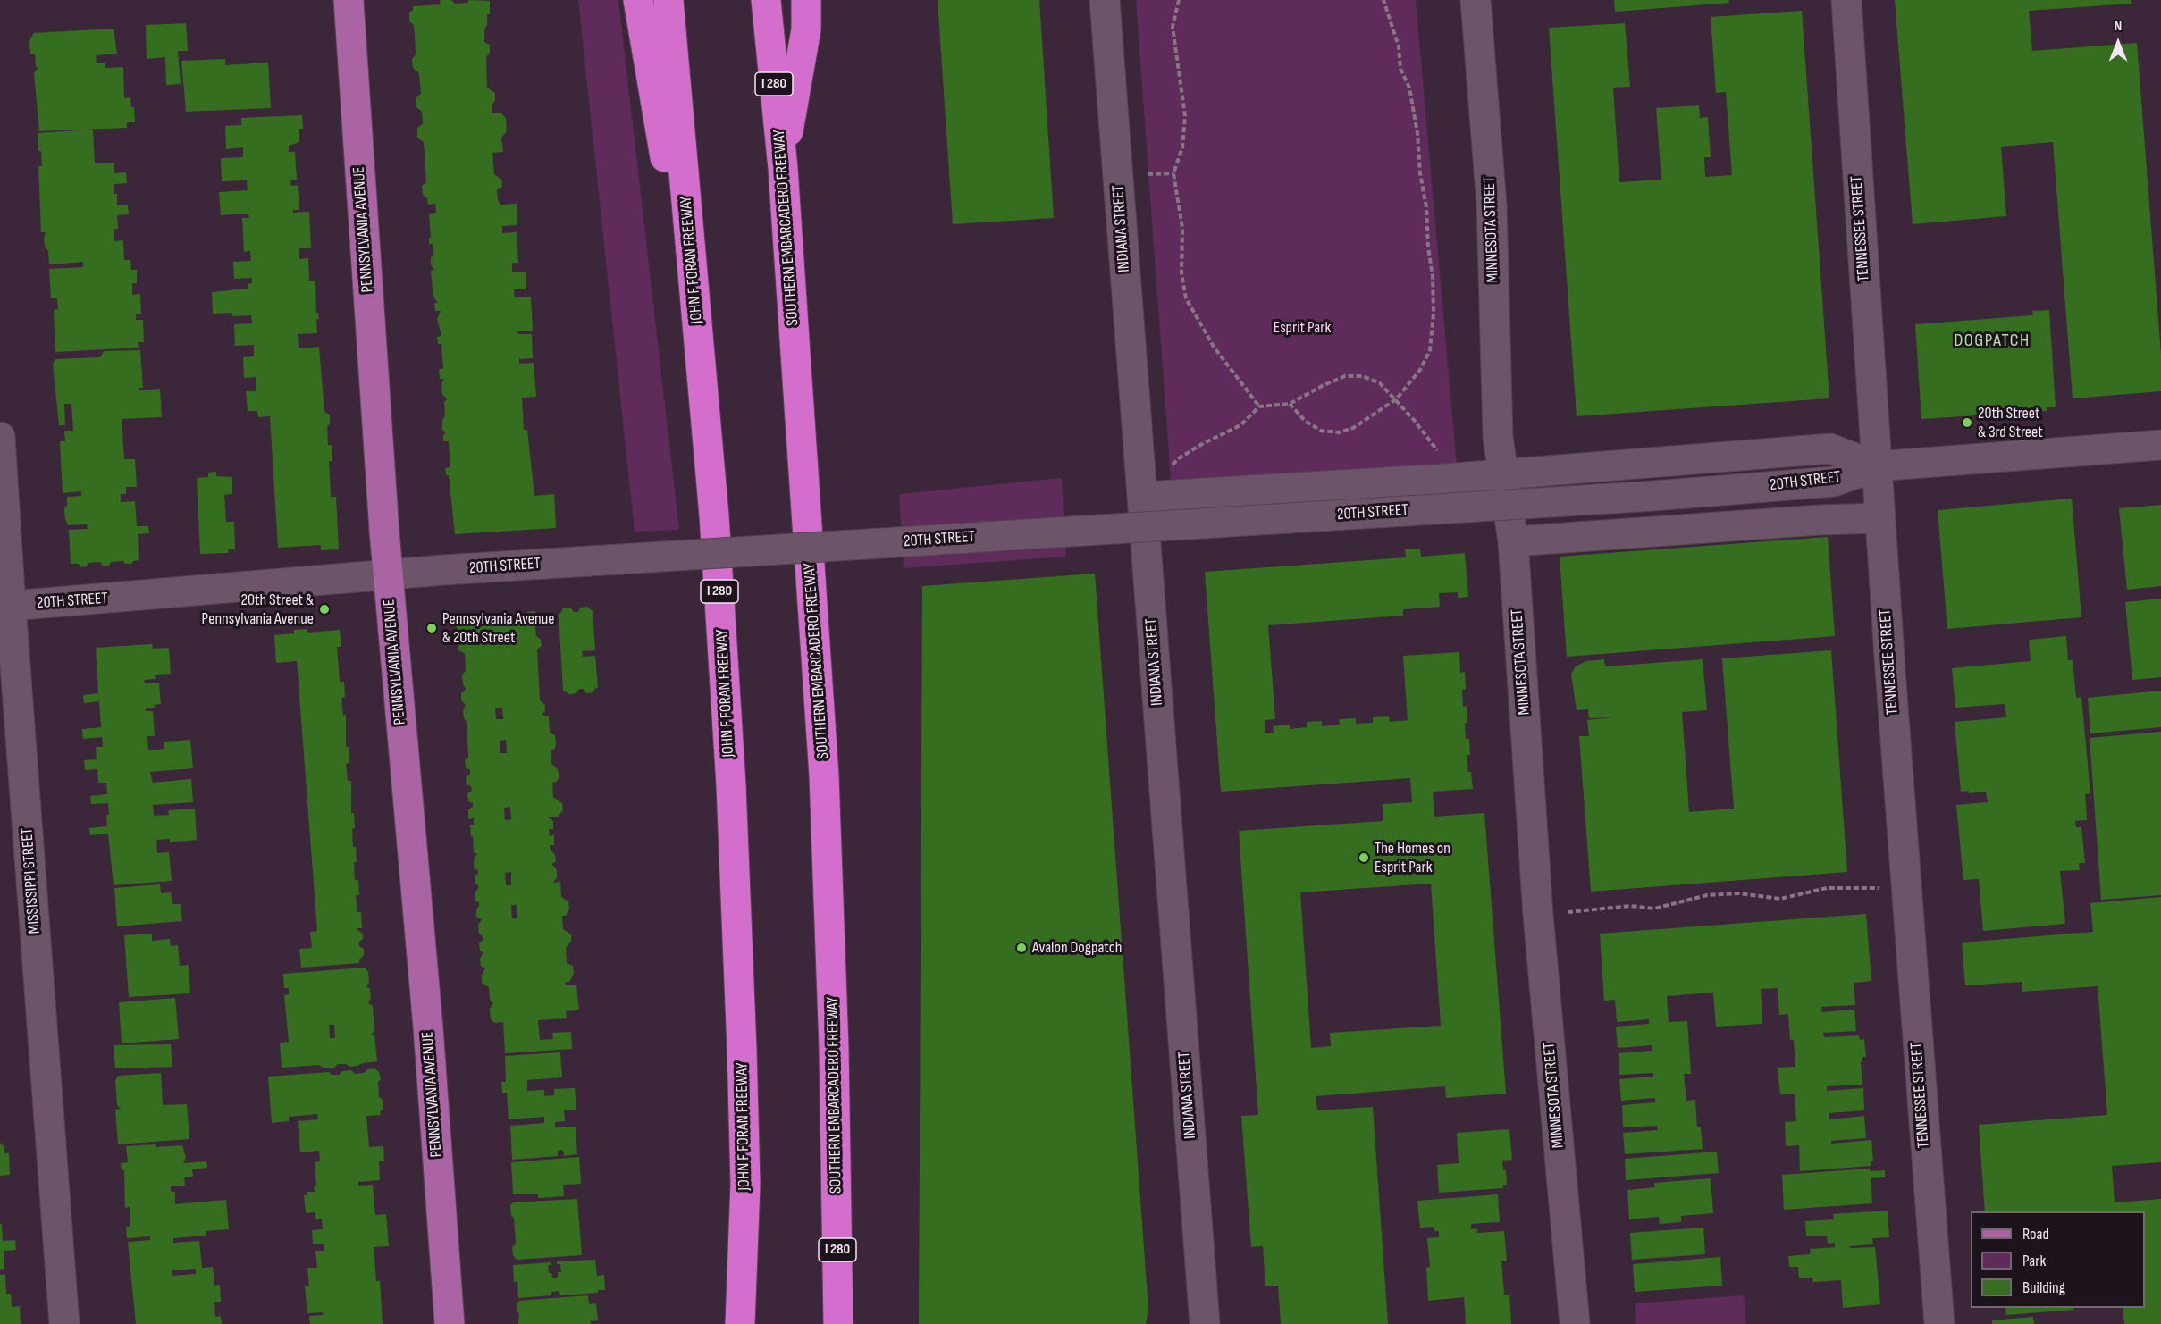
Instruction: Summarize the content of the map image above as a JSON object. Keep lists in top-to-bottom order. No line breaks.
{"streets":{"highway":["I 280","SOUTHERN EMBARCADERO FREEWAY","JOHN F FORAN FREEWAY"],"main road":["PENNSYLVANIA AVENUE"],"street":["INDIANA STREET","TENNESSEE STREET","MINNESOTA STREET","20TH STREET","MISSISSIPPI STREET"]},"crossings":[["INDIANA STREET","20TH STREET"],["TENNESSEE STREET","20TH STREET"],["PENNSYLVANIA AVENUE","20TH STREET"],["MINNESOTA STREET","20TH STREET"],["20TH STREET","MISSISSIPPI STREET"]],"districts":["DOGPATCH"],"parks":["Esprit Park"],"places":["20th Street & 3rd Street","20th Street & Pennsylvania Avenue","Pennsylvania Avenue & 20th Street","The Homes on Esprit Park","Avalon Dogpatch"],"legend":["Road","Park","Building"],"north":"top"}
